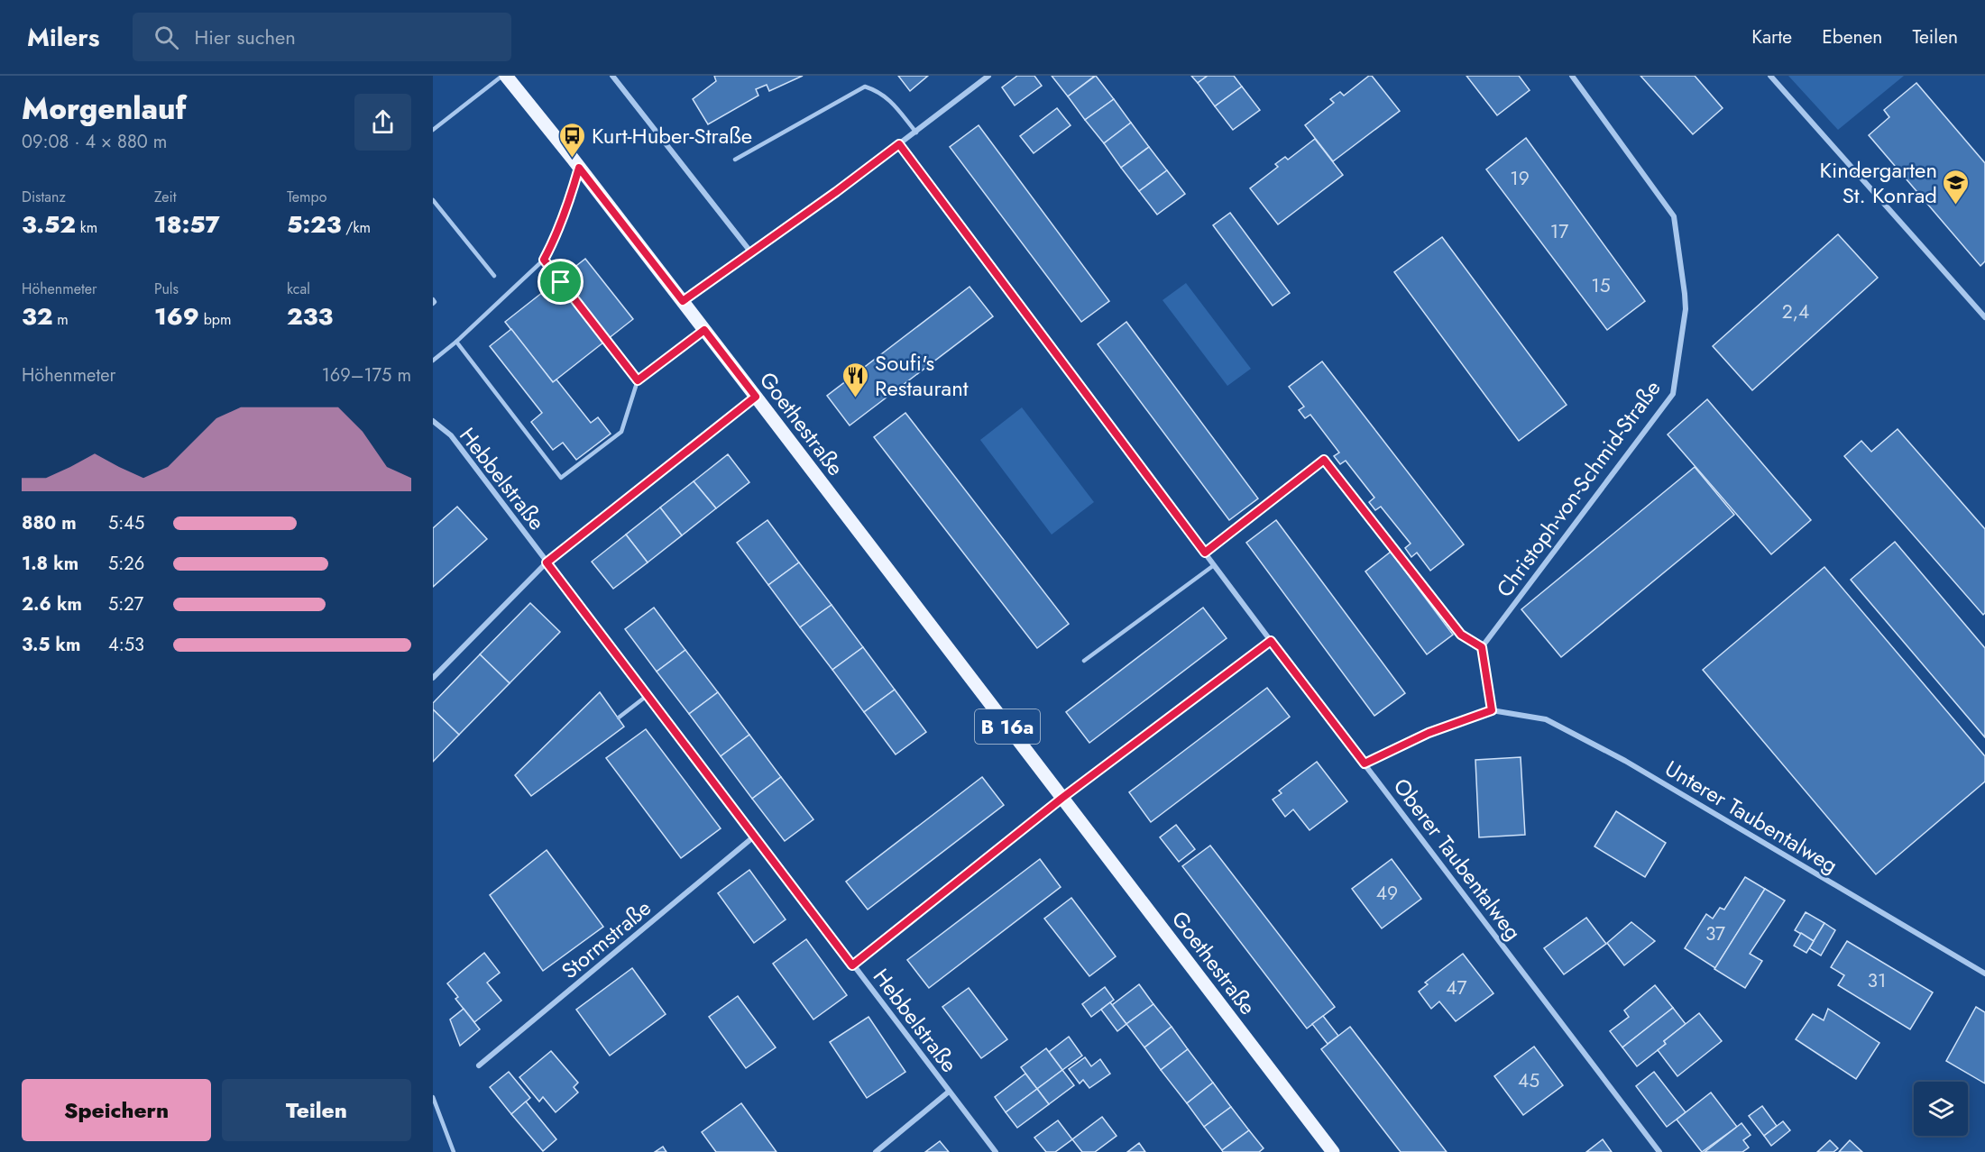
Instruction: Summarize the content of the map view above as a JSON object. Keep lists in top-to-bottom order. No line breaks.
{"streets":{"main road":["Goethestraße","B 16a"],"street":["Hebbelstraße","Christoph-von-Schmid-Straße","Unterer Taubentalweg","Oberer Taubentalweg","Stormstraße"]},"crossings":[["Hebbelstraße","Stormstraße"]],"places":{"bus stop":["Kurt-Huber-Straße"],"school or university":["Kindergarten St. Konrad"],"restaurant":["Soufi's Restaurant"]},"house_numbers":["19","17","15","2,4","49","37","31","47","45"],"page":{"header":"Milers","search":"Hier suchen","nav":["Karte","Ebenen","Teilen"],"heading":["Morgenlauf","09:08 · 4 × 880 m"],"stats":[["Distanz","3.52 km"],["Zeit","18:57"],["Tempo","5:23 /km"],["Höhenmeter","32 m"],["Puls","169 bpm"],["kcal","233"]],"chart":["Höhenmeter","169–175 m"],"list":[{"name":"880 m","note":"5:45"},{"name":"1.8 km","note":"5:26"},{"name":"2.6 km","note":"5:27"},{"name":"3.5 km","note":"4:53"}],"buttons":["Speichern","Teilen"]}}
